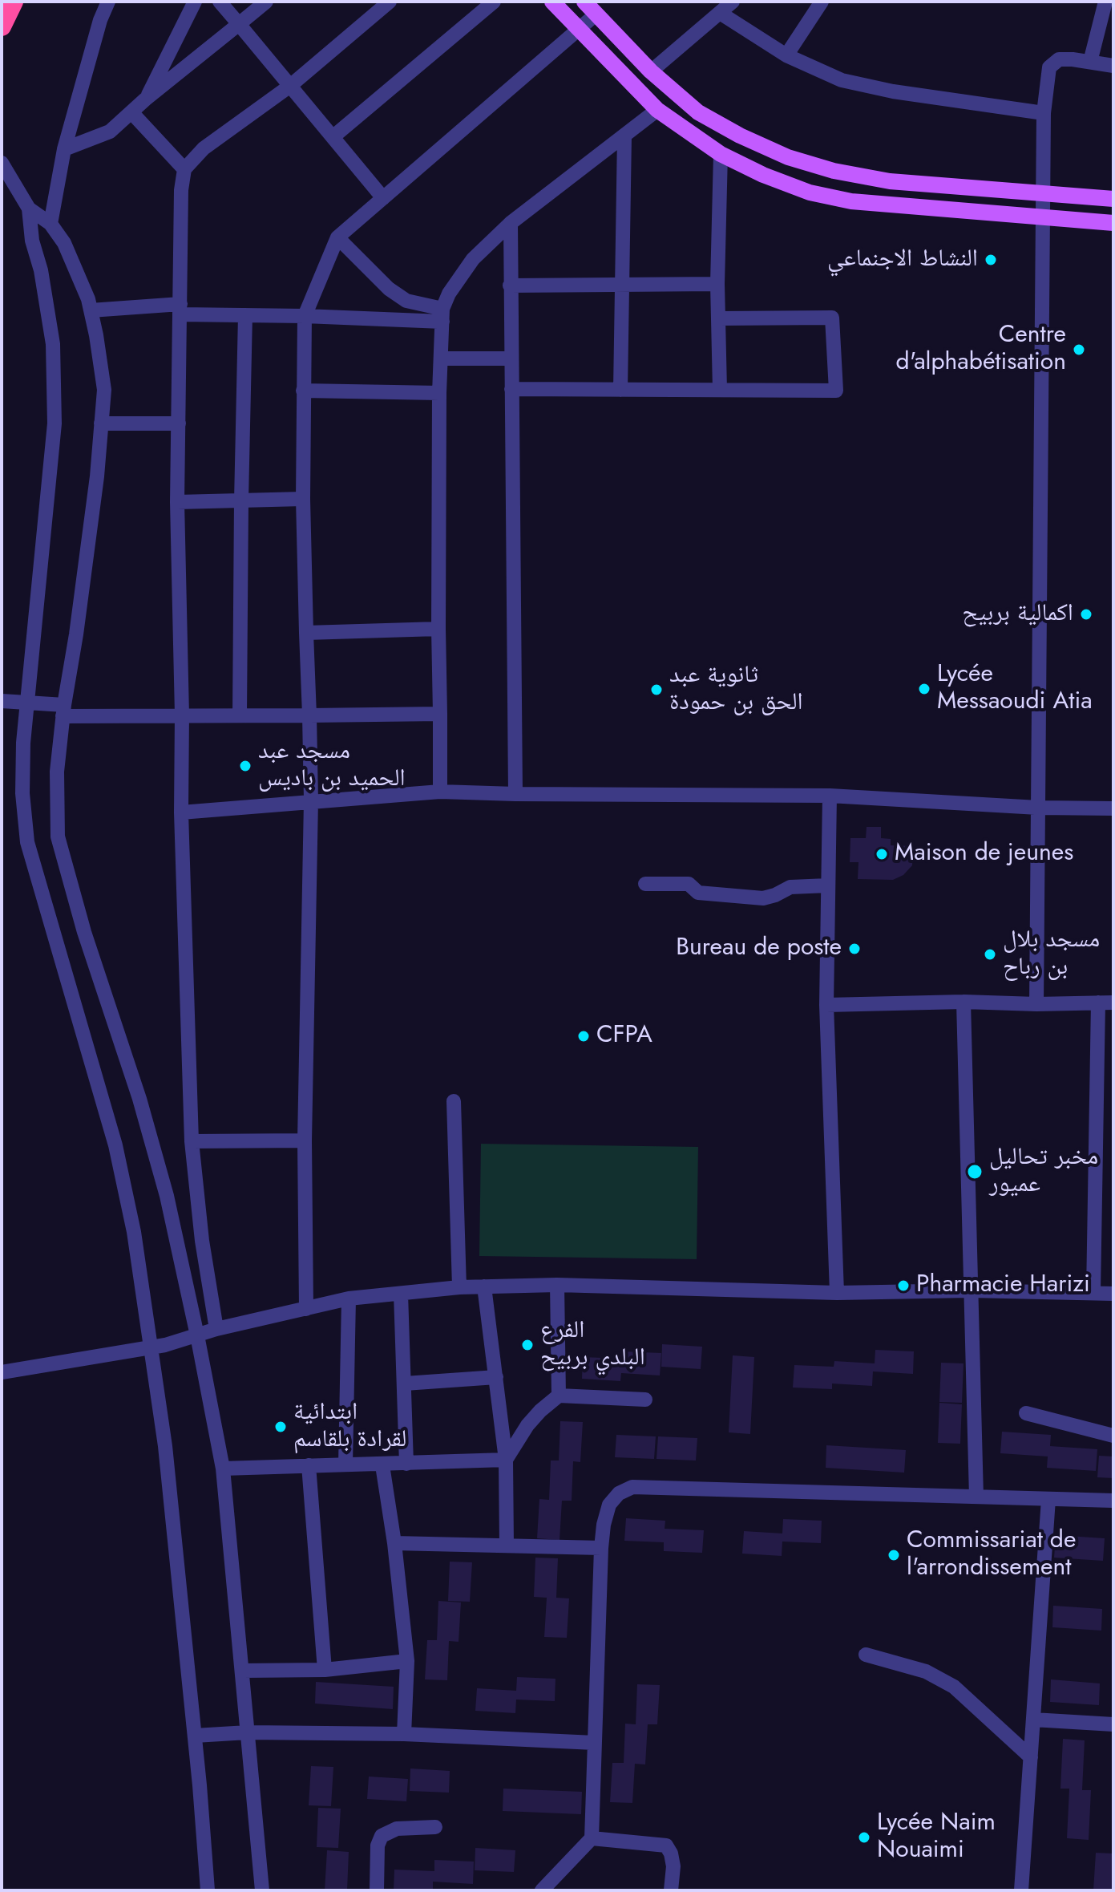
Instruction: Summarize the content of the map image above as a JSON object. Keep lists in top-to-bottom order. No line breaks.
{"places":["النشاط الاجنماعي","Centre d'alphabétisation","اكمالية بربيح","Lycée Messaoudi Atia","ثانوية عبد الحق بن حمودة","مسجد عبد الحميد بن باديس","Maison de jeunes","Bureau de poste","مسجد بلال بن رباح","CFPA","مخبر تحاليل عميور","Pharmacie Harizi","الفرع البلدي بربيح","ابتدائية لقرادة بلقاسم","Commissariat de l'arrondissement","Lycée Naim Nouaimi"]}
